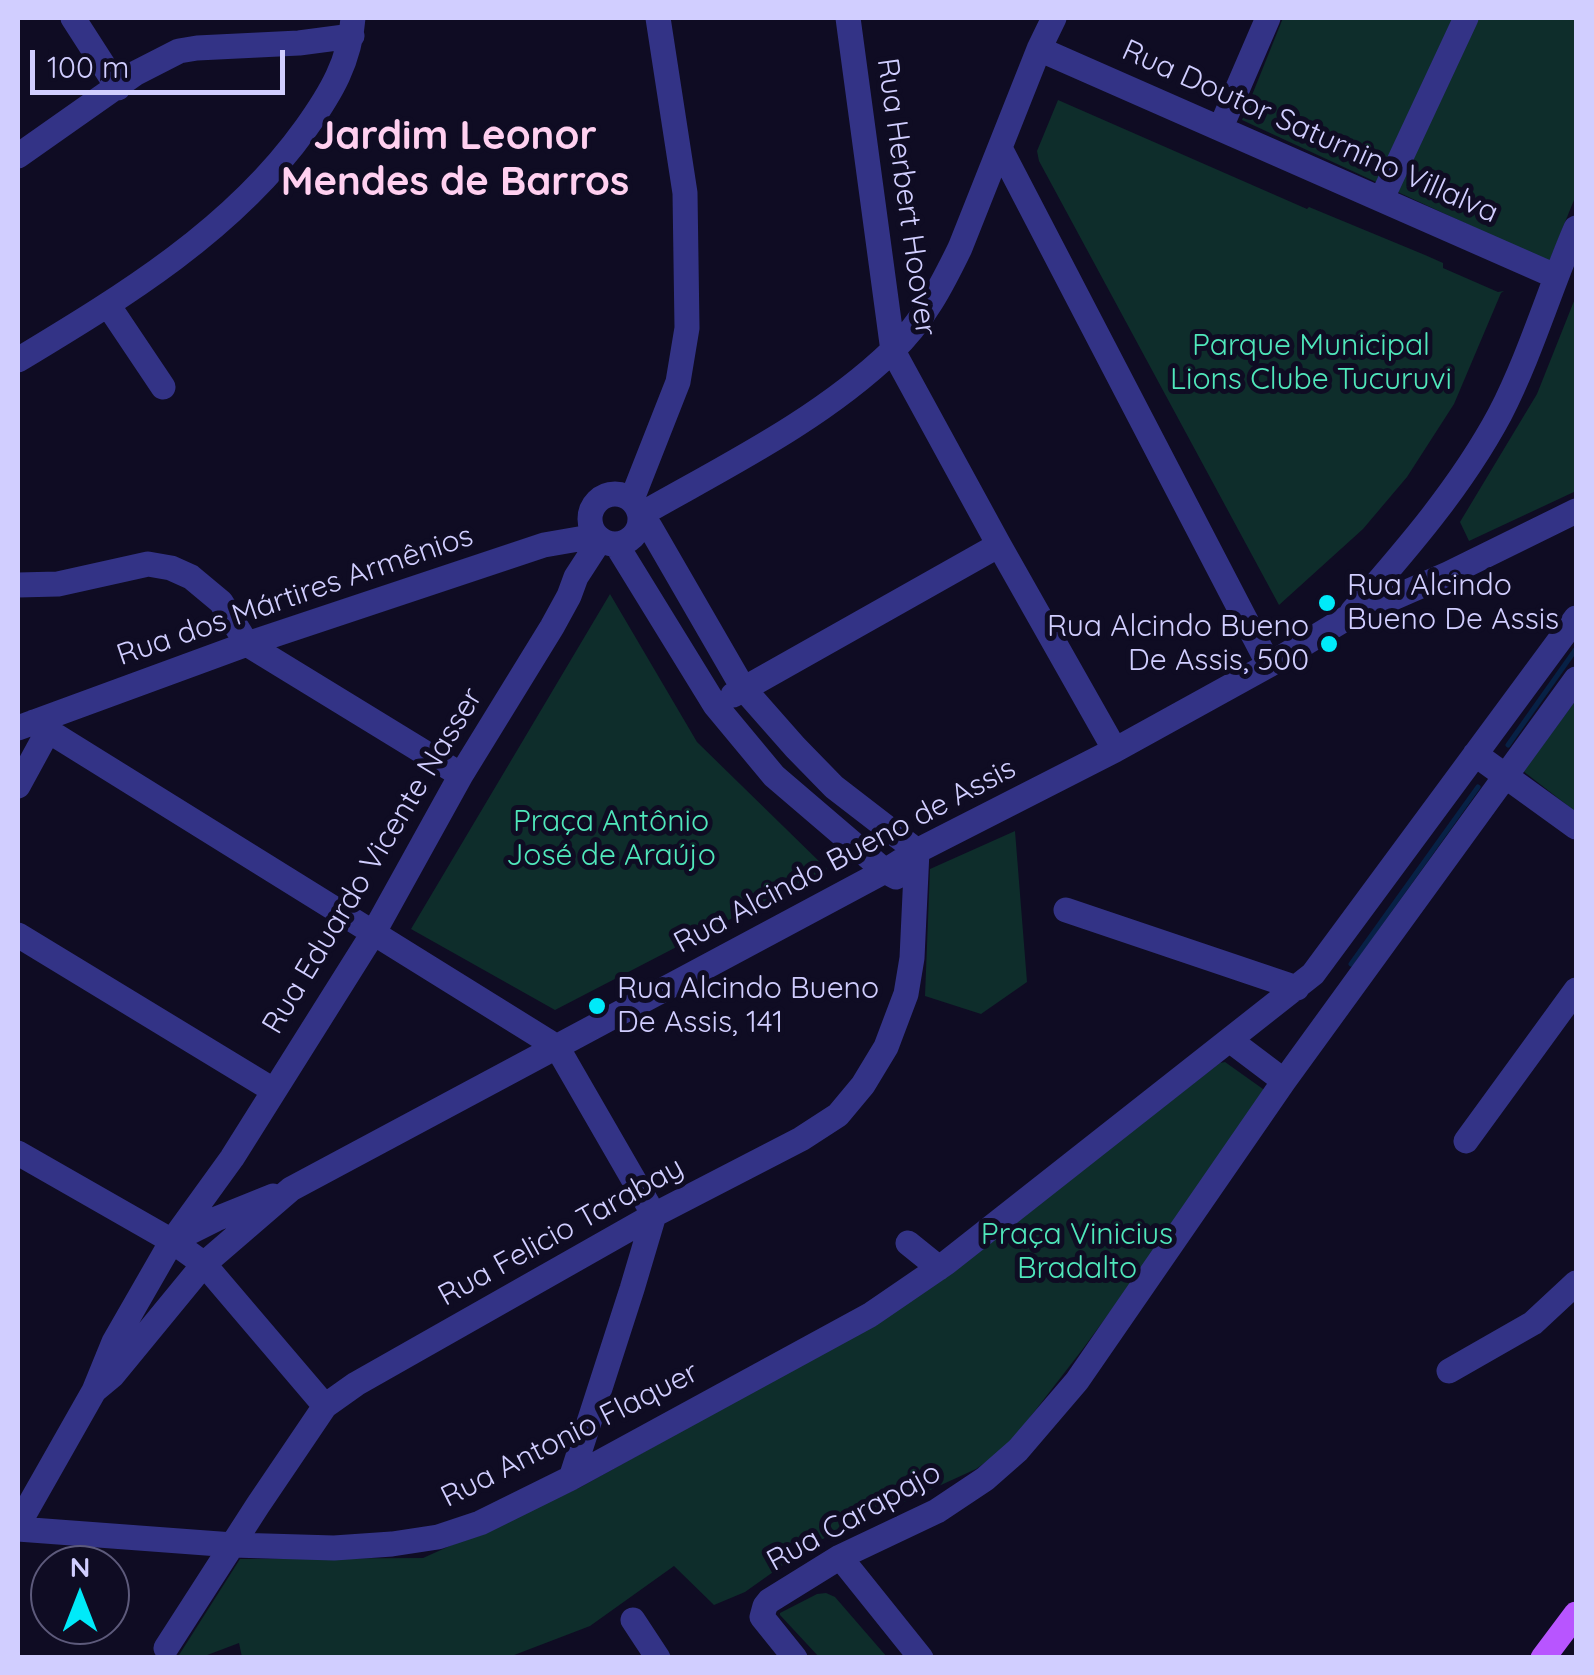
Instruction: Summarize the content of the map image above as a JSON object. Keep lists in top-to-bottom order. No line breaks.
{"streets":{"street":["Rua Doutor Saturnino Villalva","Rua Herbert Hoover","Rua dos Mártires Armênios","Rua Alcindo Bueno de Assis","Rua Eduardo Vicente Nasser","Rua Felicio Tarabay","Rua Antonio Flaquer","Rua Carapajo"]},"crossings":[["Rua Herbert Hoover","Rua Alcindo Bueno de Assis"],["Rua dos Mártires Armênios","Rua Eduardo Vicente Nasser"],["Rua Alcindo Bueno de Assis","Rua Eduardo Vicente Nasser"],["Rua Alcindo Bueno de Assis","Rua Felicio Tarabay"],["Rua Eduardo Vicente Nasser","Rua Antonio Flaquer"],["Rua Felicio Tarabay","Rua Antonio Flaquer"],["Rua Antonio Flaquer","Rua Carapajo"]],"districts":["Jardim Leonor Mendes de Barros"],"parks":["Parque Municipal Lions Clube Tucuruvi","Praça Antônio José de Araújo","Praça Vinicius Bradalto"],"places":["Rua Alcindo Bueno De Assis","Rua Alcindo Bueno De Assis, 500","Rua Alcindo Bueno De Assis, 141"],"scale_bar":"100 m","north":"top"}
